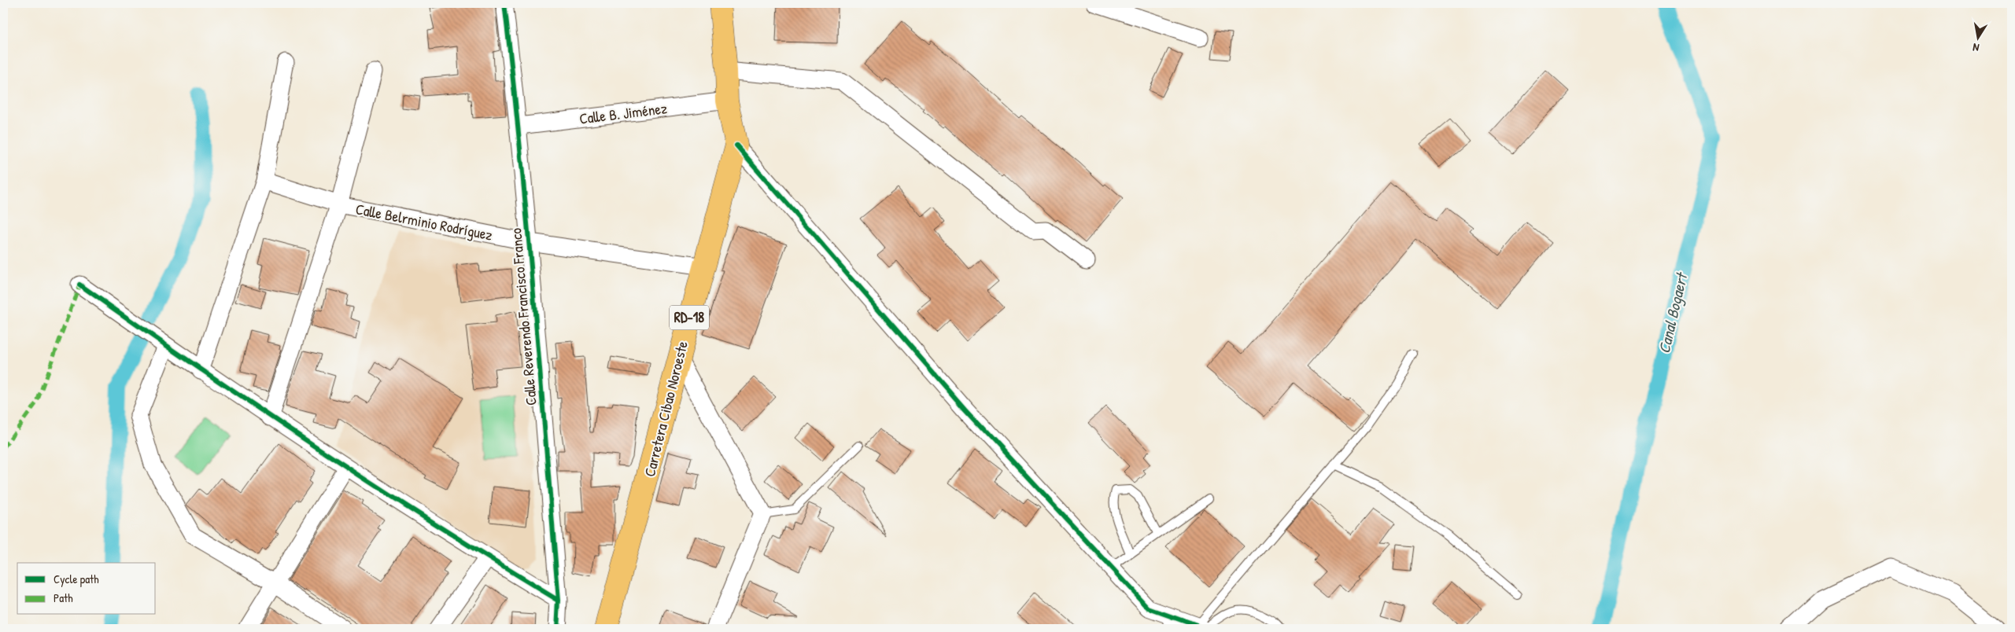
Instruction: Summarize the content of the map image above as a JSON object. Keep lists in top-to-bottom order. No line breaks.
{"streets":{"main road":["RD-18","Carretera Cibao Noroeste"],"street":["Calle B. Jiménez","Calle Belrminio Rodríguez","Calle Reverendo Francisco Franco"]},"crossings":[["Calle B. Jiménez","Calle Reverendo Francisco Franco"],["Calle B. Jiménez","Carretera Cibao Noroeste"],["Calle Belrminio Rodríguez","Calle Reverendo Francisco Franco"],["Calle Belrminio Rodríguez","Carretera Cibao Noroeste"]],"water":["Canal Bogaert"],"legend":["Cycle path","Path"],"north":"bottom"}
